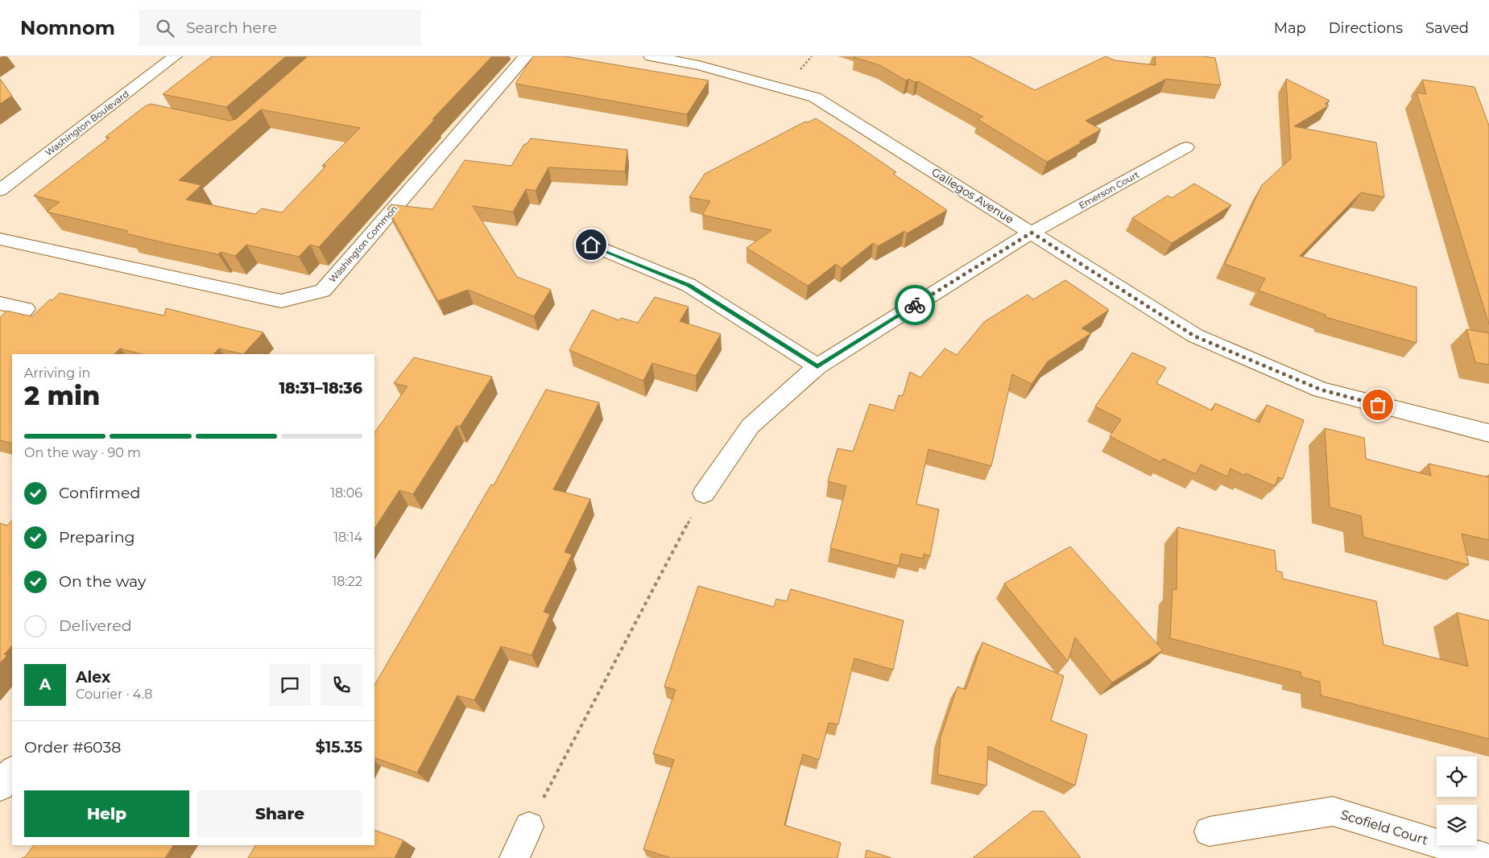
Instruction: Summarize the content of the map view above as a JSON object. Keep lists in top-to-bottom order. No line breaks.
{"streets":{"street":["Washington Boulevard","Emerson Court","Gallegos Avenue","Washington Common","Scofield Court"]},"crossings":[["Emerson Court","Gallegos Avenue"]],"page":{"header":"Nomnom","search":"Search here","nav":["Map","Directions","Saved"],"heading":["2 min","Arriving in","18:31–18:36"],"panel":["Alex","Courier · 4.8","Order #6038","$15.35"],"bar":"On the way · 90 m","list":[["Confirmed","18:06"],["Preparing","18:14"],["On the way","18:22"],"Delivered"],"round":"A","buttons":["Help","Share"]}}
